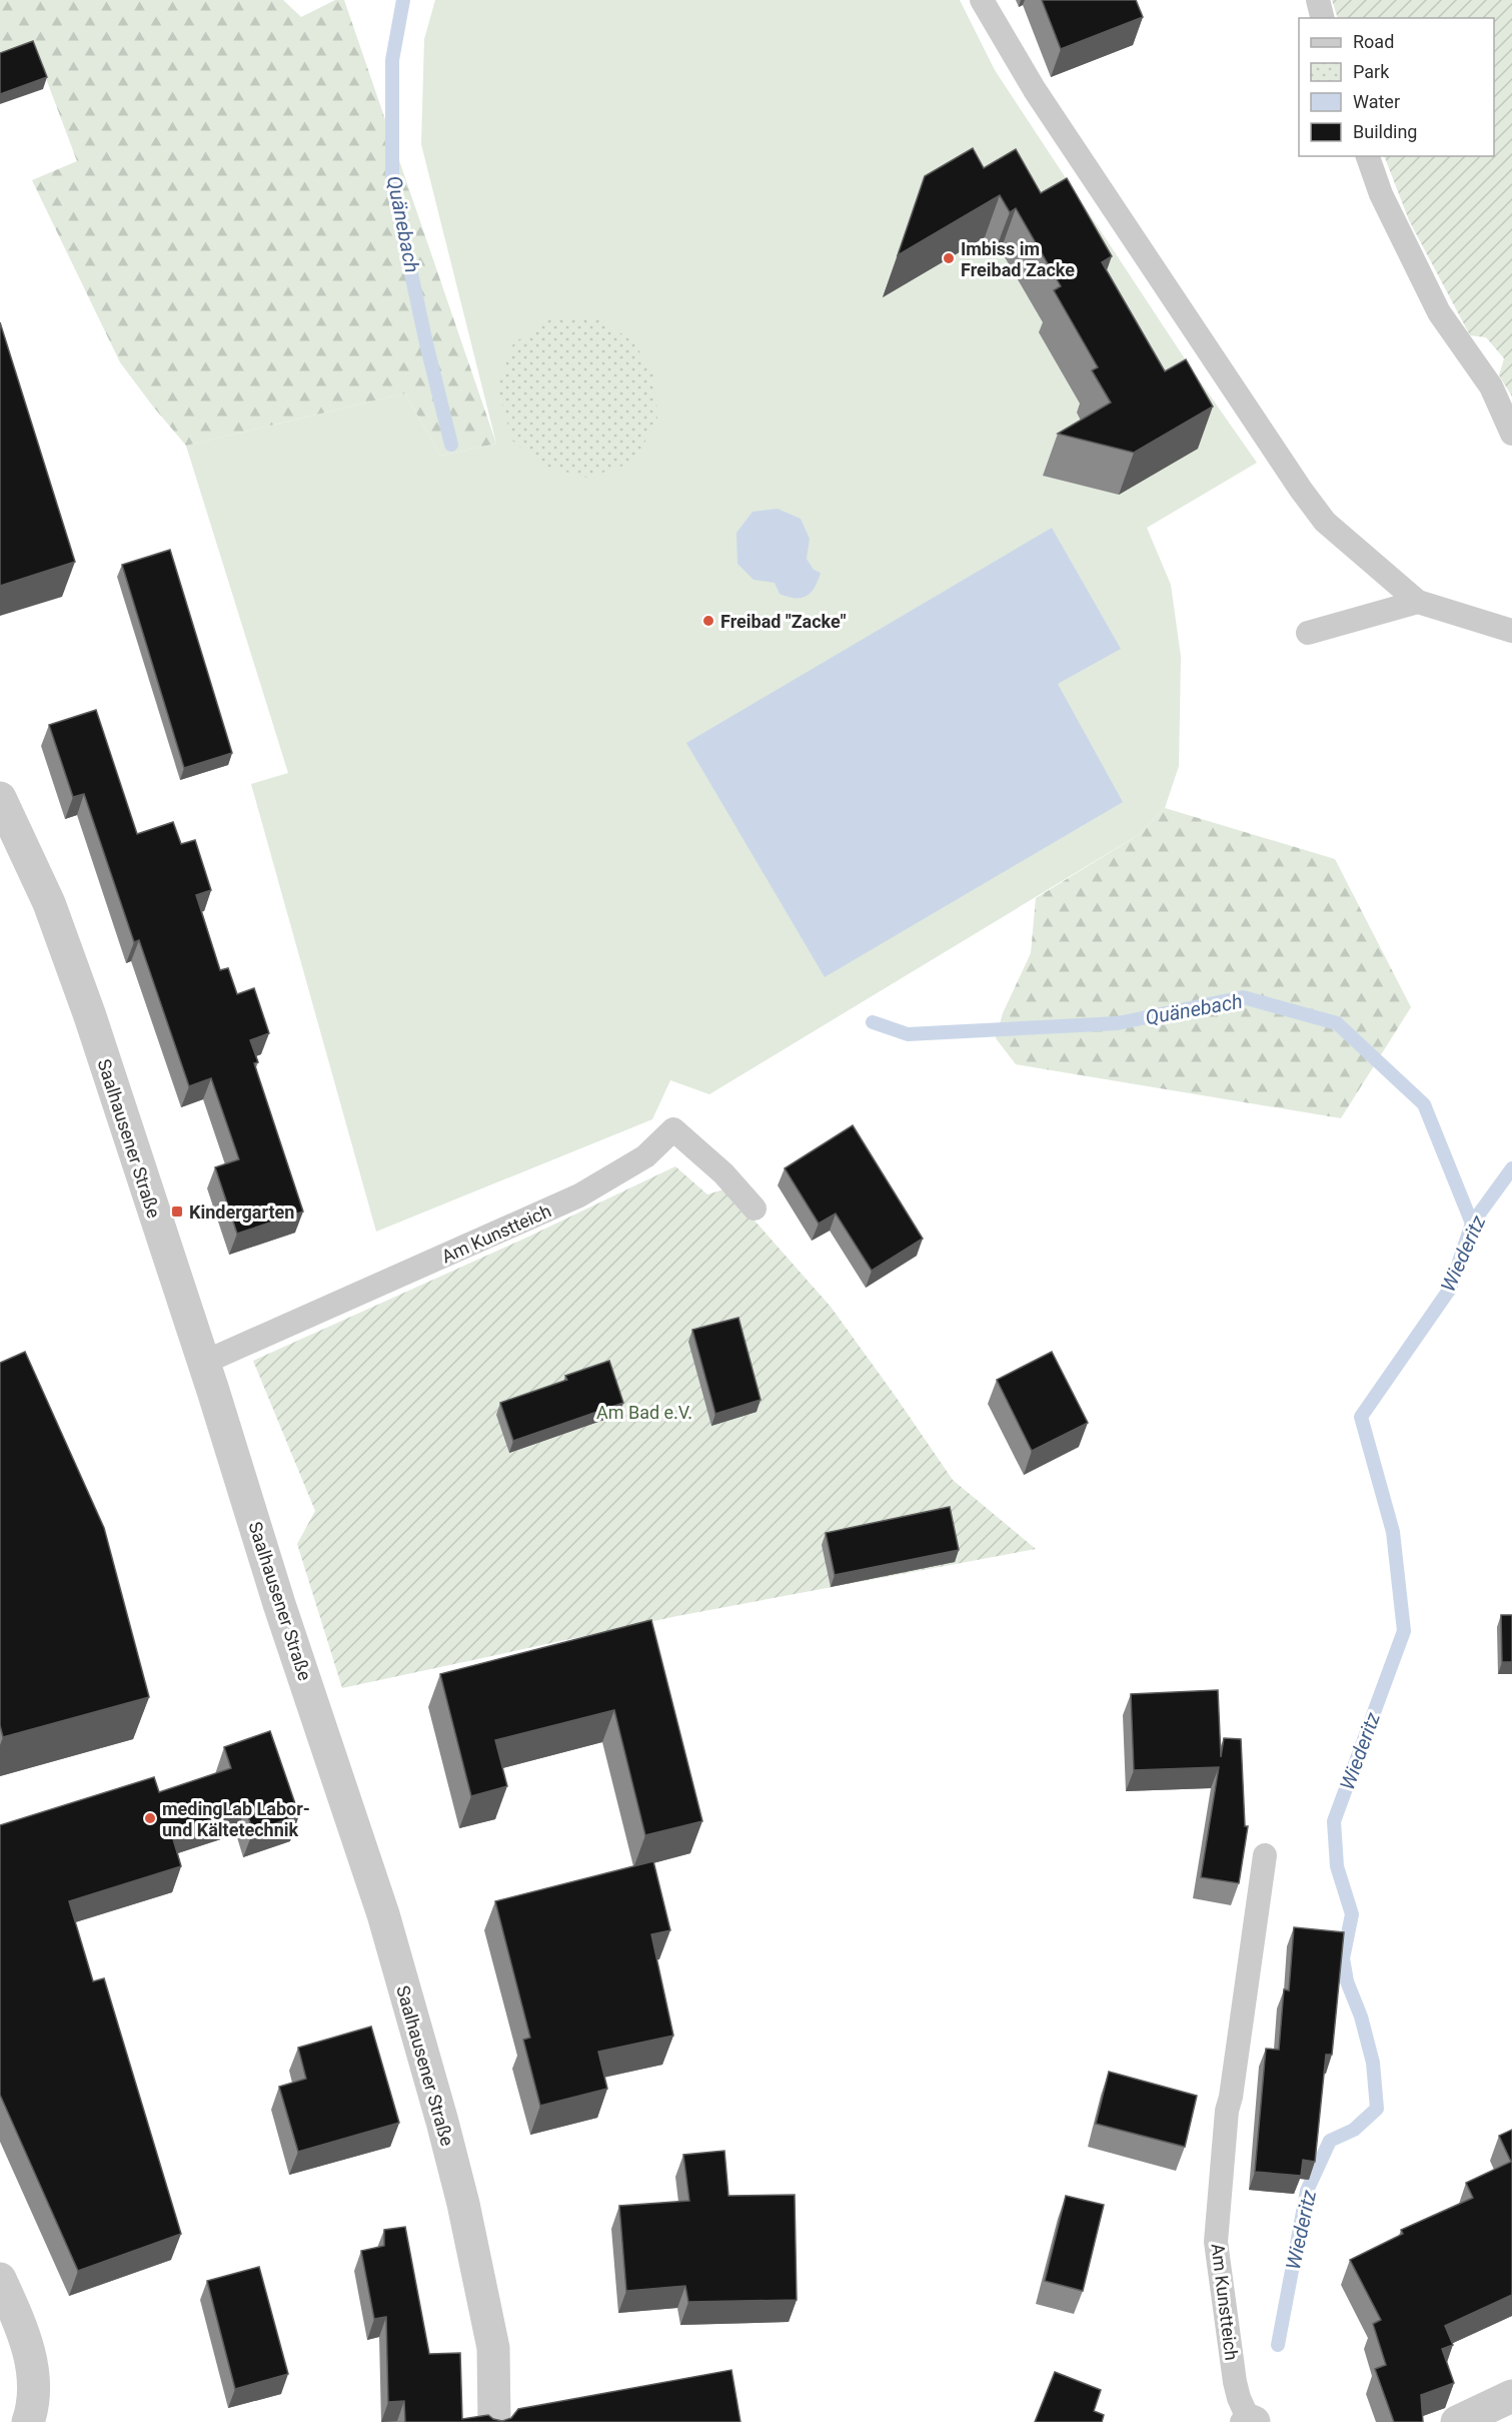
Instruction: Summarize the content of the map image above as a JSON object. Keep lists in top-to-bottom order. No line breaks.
{"streets":{"street":["Saalhausener Straße"],"lane":["Am Kunstteich"]},"crossings":[["Saalhausener Straße","Am Kunstteich"]],"water":["Quänebach","Wiederitz"],"parks":["Am Bad e.V."],"places":{"other":["Imbiss im Freibad Zacke","Freibad \"Zacke\"","medingLab Labor- und Kältetechnik"],"transit":["Kindergarten"]},"legend":["Road","Park","Water","Building"]}
